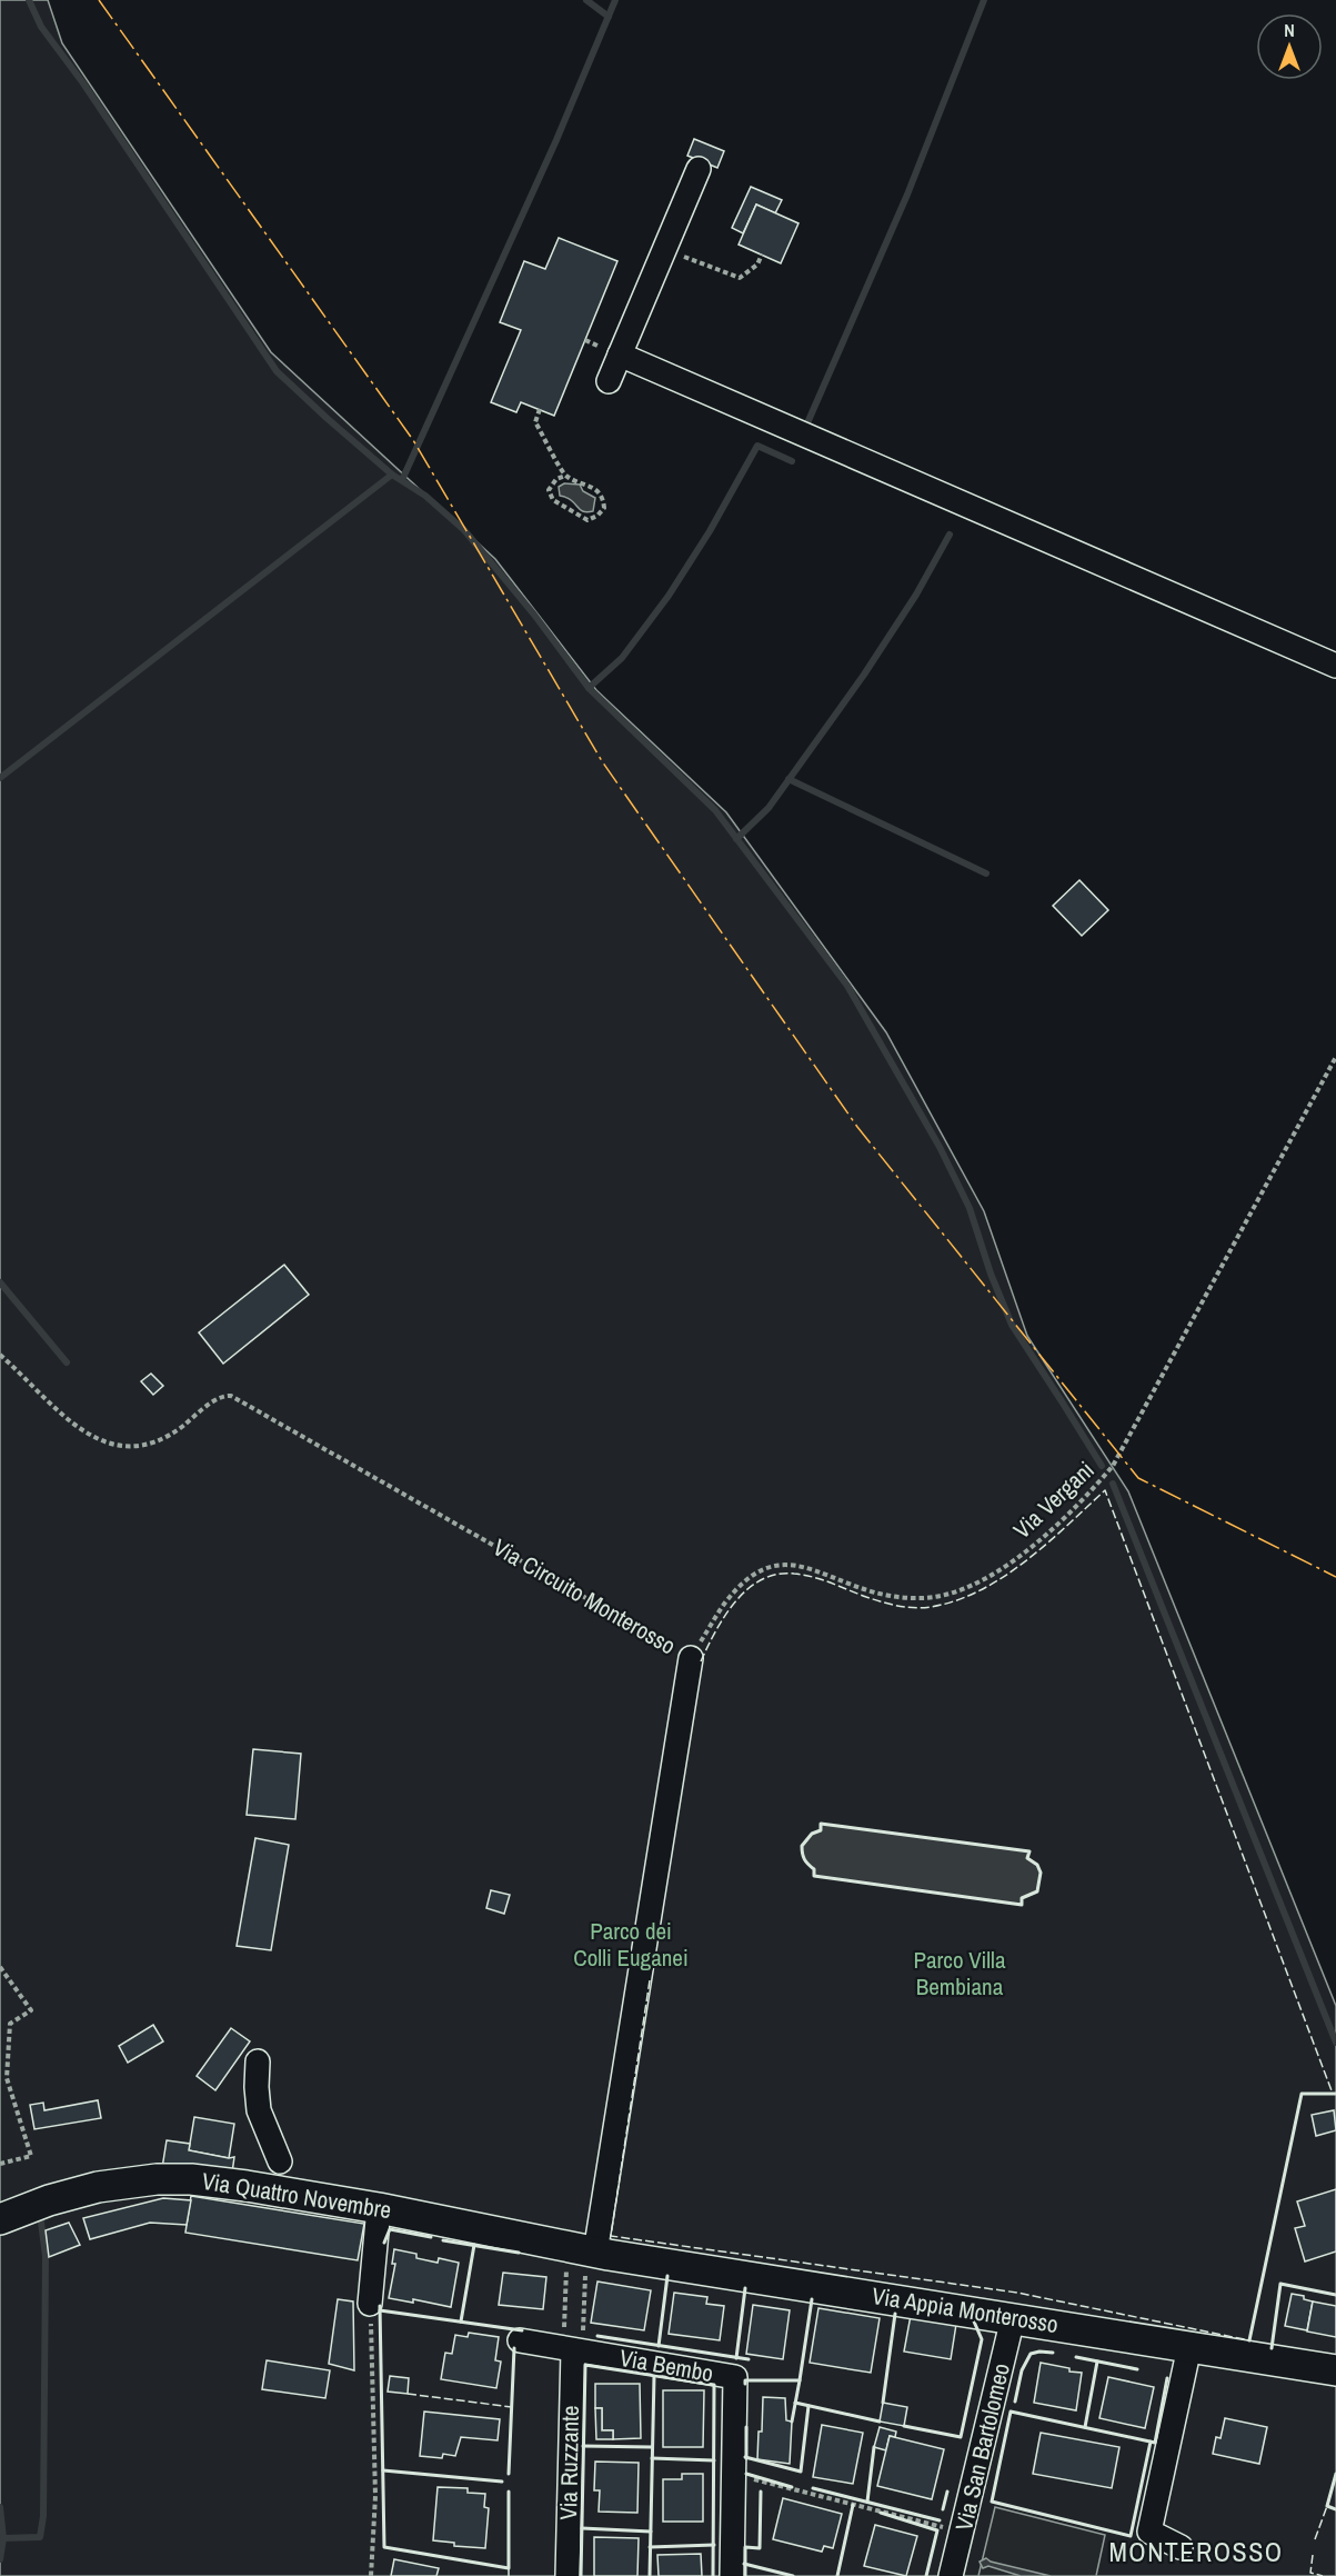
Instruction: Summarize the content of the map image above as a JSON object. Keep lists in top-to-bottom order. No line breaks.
{"streets":{"main road":["Via Quattro Novembre","Via Appia Monterosso"],"street":["Via Circuito Monterosso","Via Bembo","Via San Bartolomeo","Via Ruzzante"],"path":["Via Vergani"]},"crossings":[["Via Vergani","Via Circuito Monterosso"],["Via Circuito Monterosso","Via Quattro Novembre"],["Via Circuito Monterosso","Via Appia Monterosso"],["Via Quattro Novembre","Via Appia Monterosso"],["Via Appia Monterosso","Via San Bartolomeo"],["Via Bembo","Via Ruzzante"]],"districts":["MONTEROSSO"],"parks":["Parco dei Colli Euganei","Parco Villa Bembiana"],"north":"top"}
